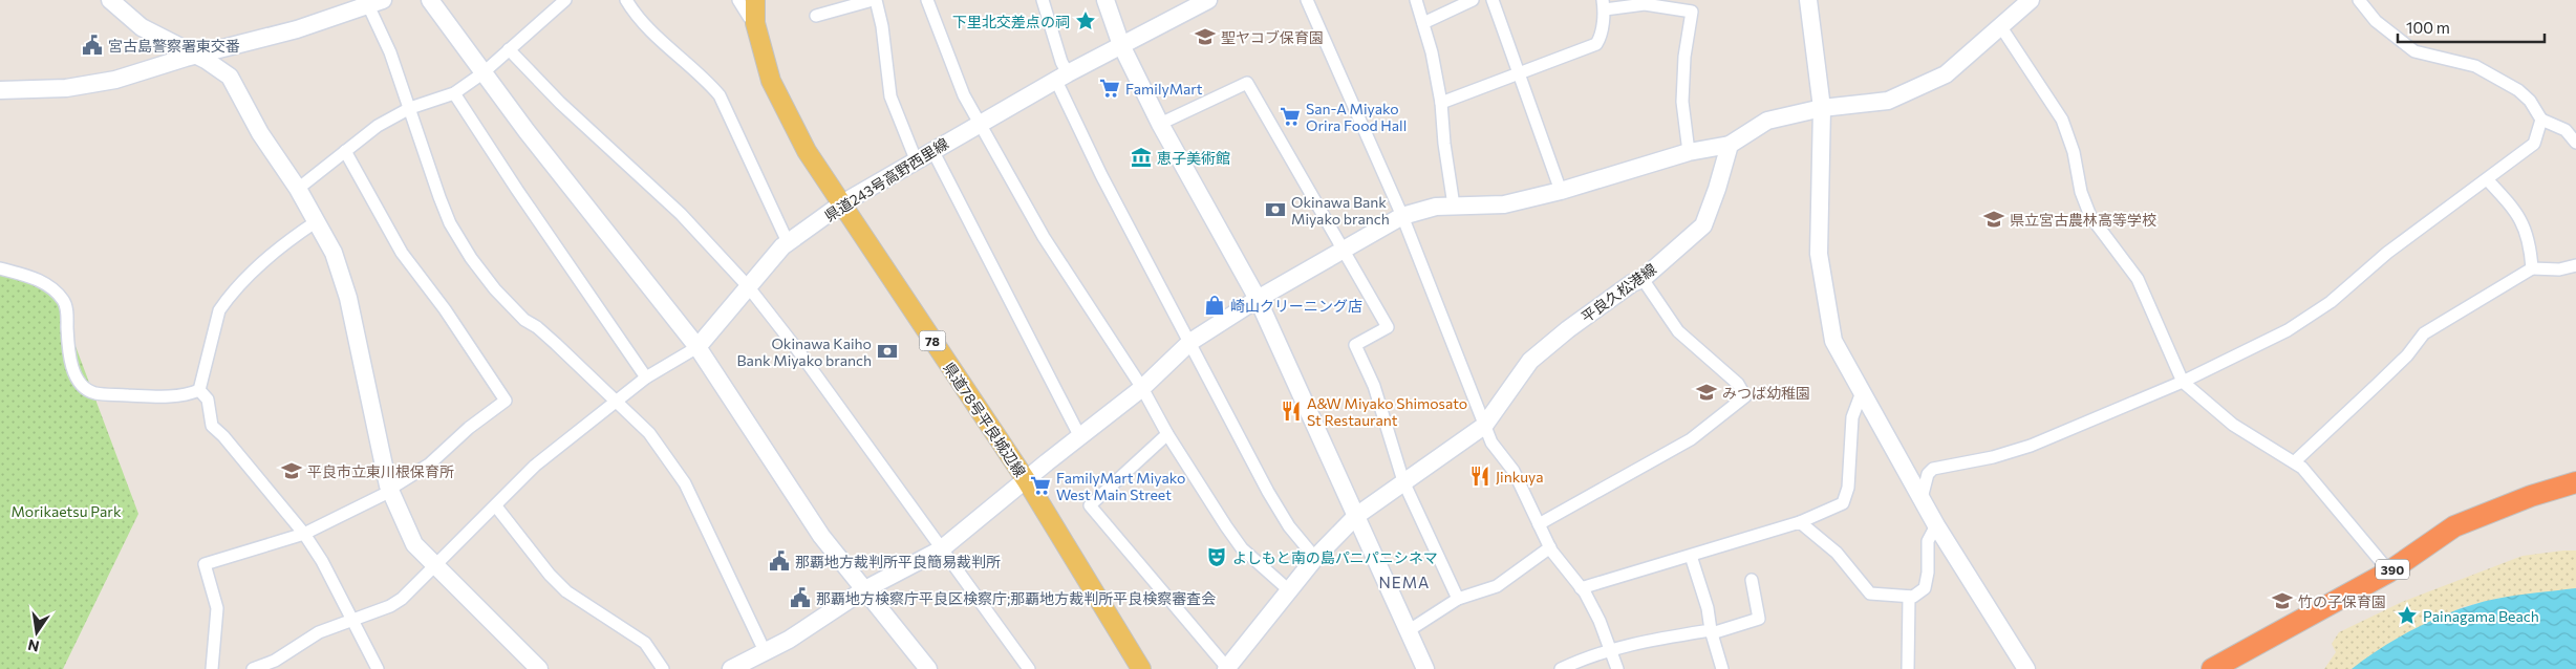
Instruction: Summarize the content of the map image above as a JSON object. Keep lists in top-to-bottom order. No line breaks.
{"streets":{"highway":["390"],"main road":["78","県道78号平良城辺線"],"street":["県道243号高野西里線","平良久松港線"]},"crossings":[["県道243号高野西里線","県道78号平良城辺線"]],"districts":["NEMA"],"parks":["Morikaetsu Park"],"places":{"place":["下里北交差点の祠","Painagama Beach"],"school or university":["聖ヤコブ保育園","県立宮古農林高等学校","みつば幼稚園","平良市立東川根保育所","竹の子保育園"],"public building":["宮古島警察署東交番","那覇地方裁判所平良簡易裁判所","那覇地方検察庁平良区検察庁;那覇地方裁判所平良検察審査会"],"supermarket":["FamilyMart","San-A Miyako Orira Food Hall","FamilyMart Miyako West Main Street"],"museum":["恵子美術館"],"bank":["Okinawa Bank Miyako branch","Okinawa Kaiho Bank Miyako branch"],"shop":["崎山クリーニング店"],"restaurant":["A&W Miyako Shimosato St Restaurant","Jinkuya"],"theatre":["よしもと南の島パニパニシネマ"]},"scale_bar":"100 m","north":"bottom"}
